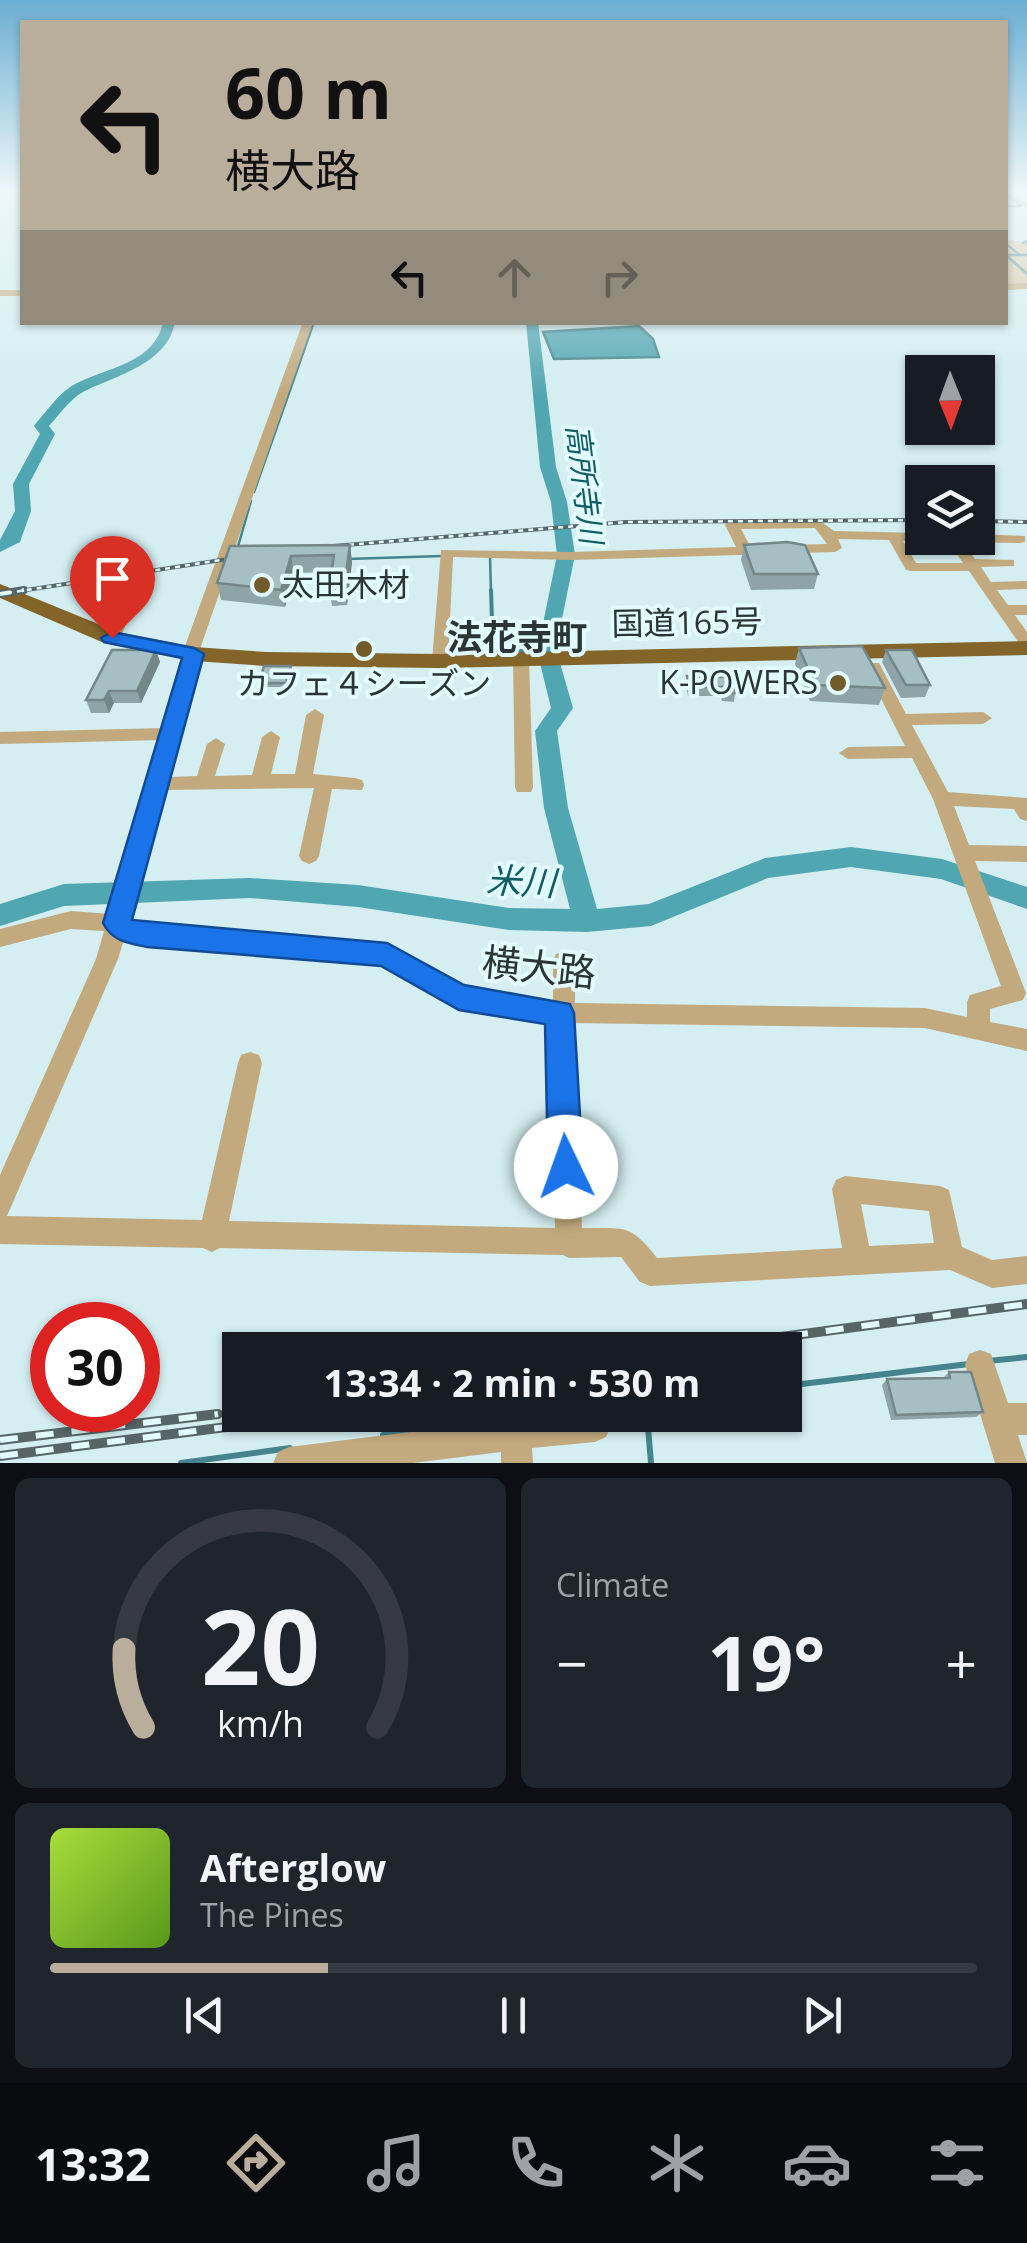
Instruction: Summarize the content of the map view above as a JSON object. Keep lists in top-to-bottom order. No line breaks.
{"streets":{"highway":["国道165号"],"street":["横大路"]},"districts":["法花寺町"],"water":["高所寺川","米川"],"places":["太田木材","カフェ４シーズン","K-POWERS"],"north":"bottom","page":{"turn":["60 m","横大路"],"limit":"30","trip":"13:34 · 2 min · 530 m","tile":"Climate","heat":["−","19°","+"],"song":["Afterglow","The Pines"],"tabs":"13:32","gauge":["20","km/h"]}}
